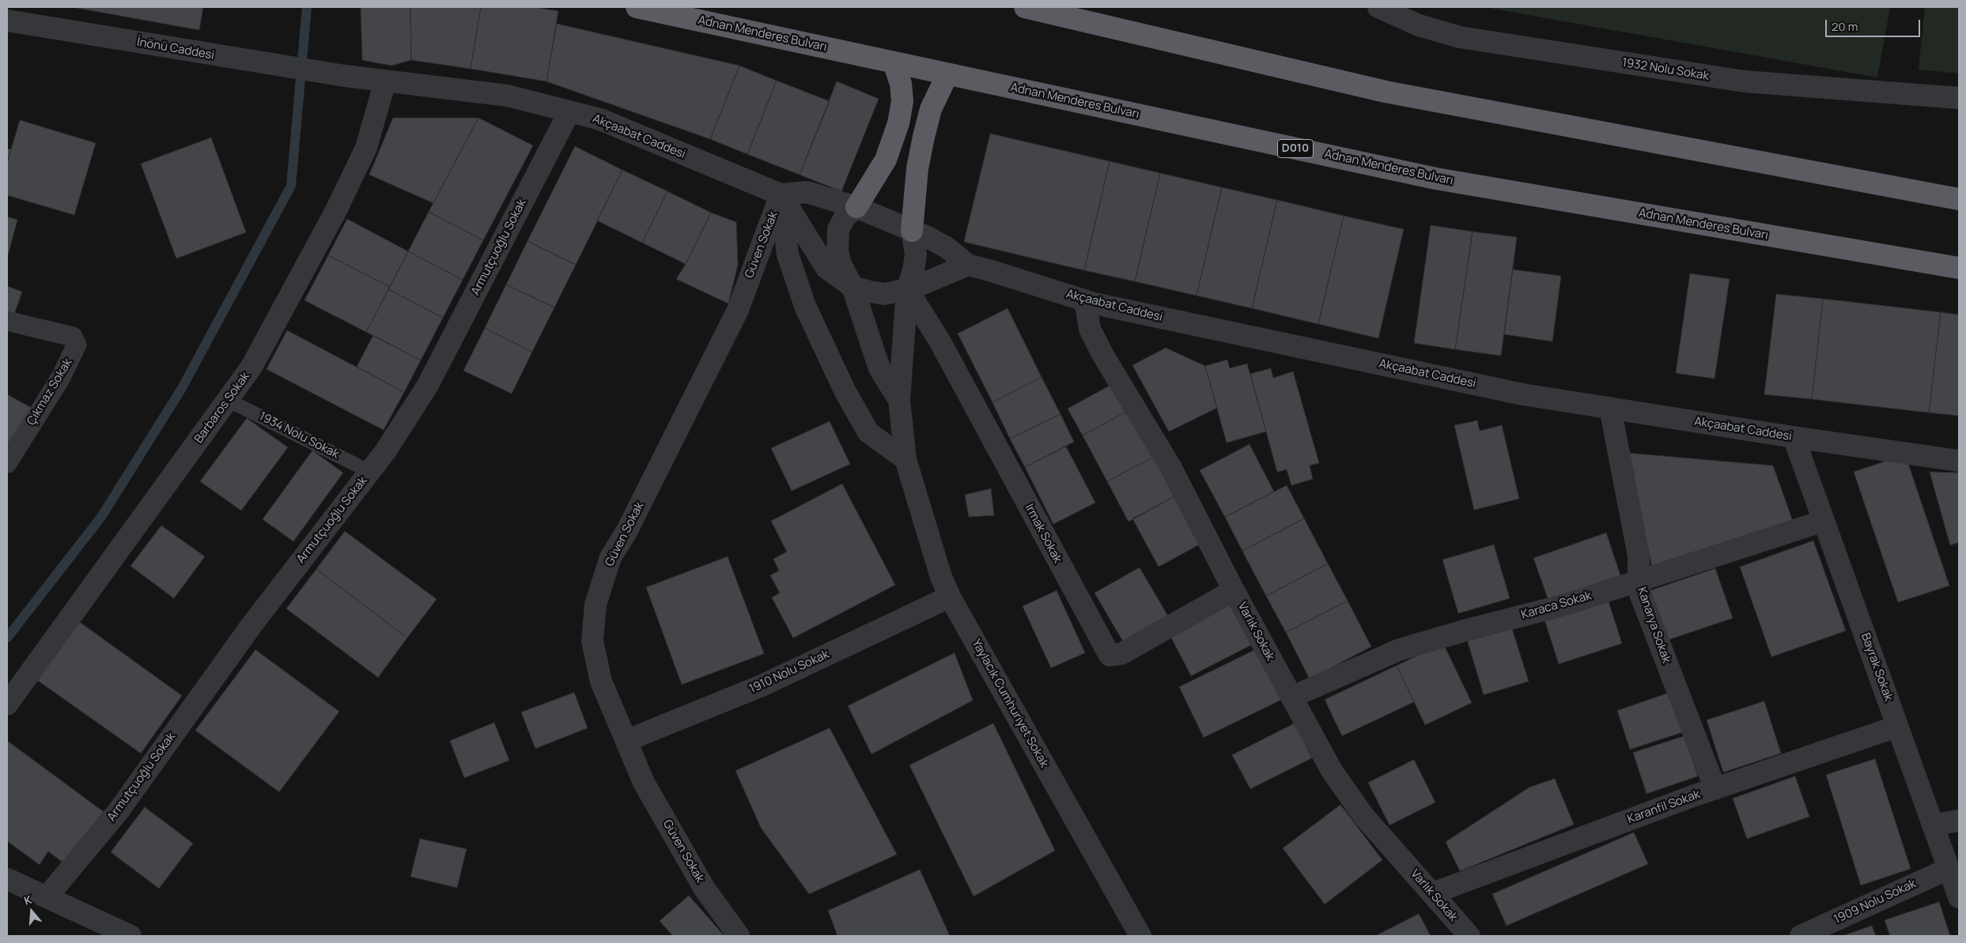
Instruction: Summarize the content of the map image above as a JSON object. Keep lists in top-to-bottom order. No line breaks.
{"streets":{"highway":["Adnan Menderes Bulvarı","D010"],"street":["İnönü Caddesi","1932 Nolu Sokak","Akçaabat Caddesi","Güven Sokak","Armutçuoğlu Sokak","Çıkmaz Sokak","Barbaros Sokak","Irmak Sokak","Karaca Sokak","Kanarya Sokak","Varlık Sokak","Bayrak Sokak","1910 Nolu Sokak","Yaylacık Cumhuriyet Sokak","Karanfil Sokak","1909 Nolu Sokak"],"lane":["1934 Nolu Sokak"]},"crossings":[["İnönü Caddesi","Akçaabat Caddesi"],["Akçaabat Caddesi","Güven Sokak"],["Akçaabat Caddesi","Armutçuoğlu Sokak"],["Akçaabat Caddesi","Barbaros Sokak"],["Akçaabat Caddesi","Irmak Sokak"],["Akçaabat Caddesi","Kanarya Sokak"],["Akçaabat Caddesi","Varlık Sokak"],["Akçaabat Caddesi","Bayrak Sokak"],["Akçaabat Caddesi","Yaylacık Cumhuriyet Sokak"],["Güven Sokak","1910 Nolu Sokak"],["Armutçuoğlu Sokak","1934 Nolu Sokak"],["Barbaros Sokak","1934 Nolu Sokak"],["Irmak Sokak","Varlık Sokak"],["Irmak Sokak","Yaylacık Cumhuriyet Sokak"],["Karaca Sokak","Kanarya Sokak"],["Karaca Sokak","Varlık Sokak"],["Karaca Sokak","Bayrak Sokak"],["Kanarya Sokak","Karanfil Sokak"],["Varlık Sokak","Karanfil Sokak"],["Bayrak Sokak","Karanfil Sokak"],["Bayrak Sokak","1909 Nolu Sokak"],["1910 Nolu Sokak","Yaylacık Cumhuriyet Sokak"]],"scale_bar":"20 m","north":"top"}
